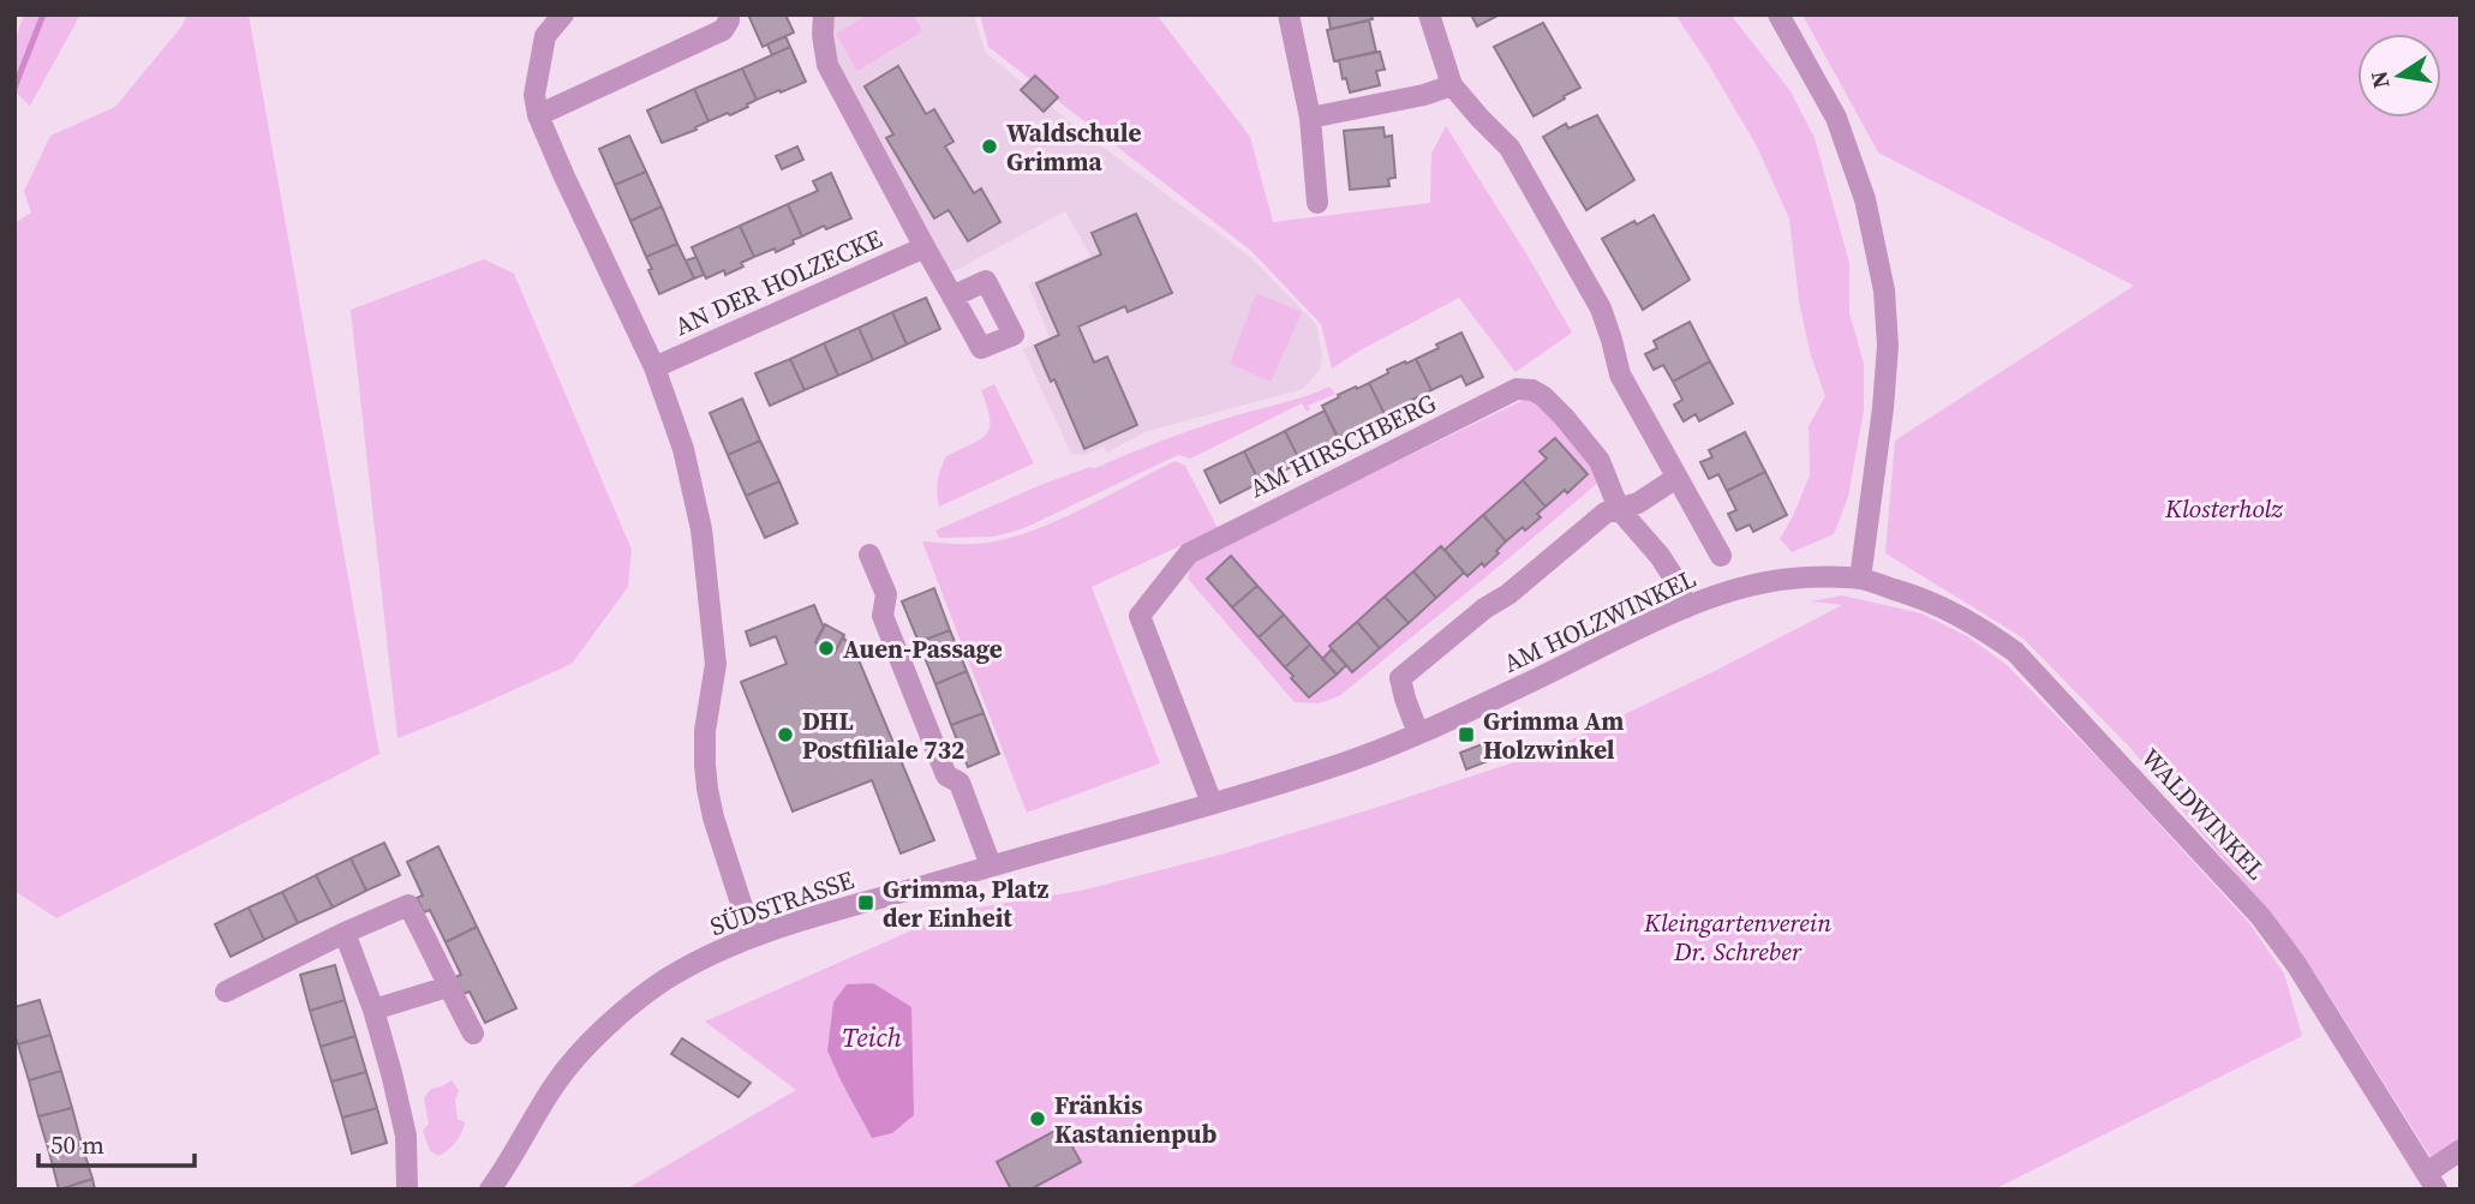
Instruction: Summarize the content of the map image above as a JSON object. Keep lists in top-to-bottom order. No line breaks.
{"streets":{"street":["AN DER HOLZECKE","AM HIRSCHBERG","AM HOLZWINKEL","WALDWINKEL","SÜDSTRASSE"]},"crossings":[["AN DER HOLZECKE","SÜDSTRASSE"],["AM HIRSCHBERG","AM HOLZWINKEL"],["AM HOLZWINKEL","WALDWINKEL"],["AM HOLZWINKEL","SÜDSTRASSE"]],"water":["Teich"],"parks":["Klosterholz","Kleingartenverein Dr. Schreber"],"places":{"other":["Waldschule Grimma","Auen-Passage","DHL Postfiliale 732","Fränkis Kastanienpub"],"transit":["Grimma Am Holzwinkel","Grimma, Platz der Einheit"]},"scale_bar":"50 m","north":"left"}
